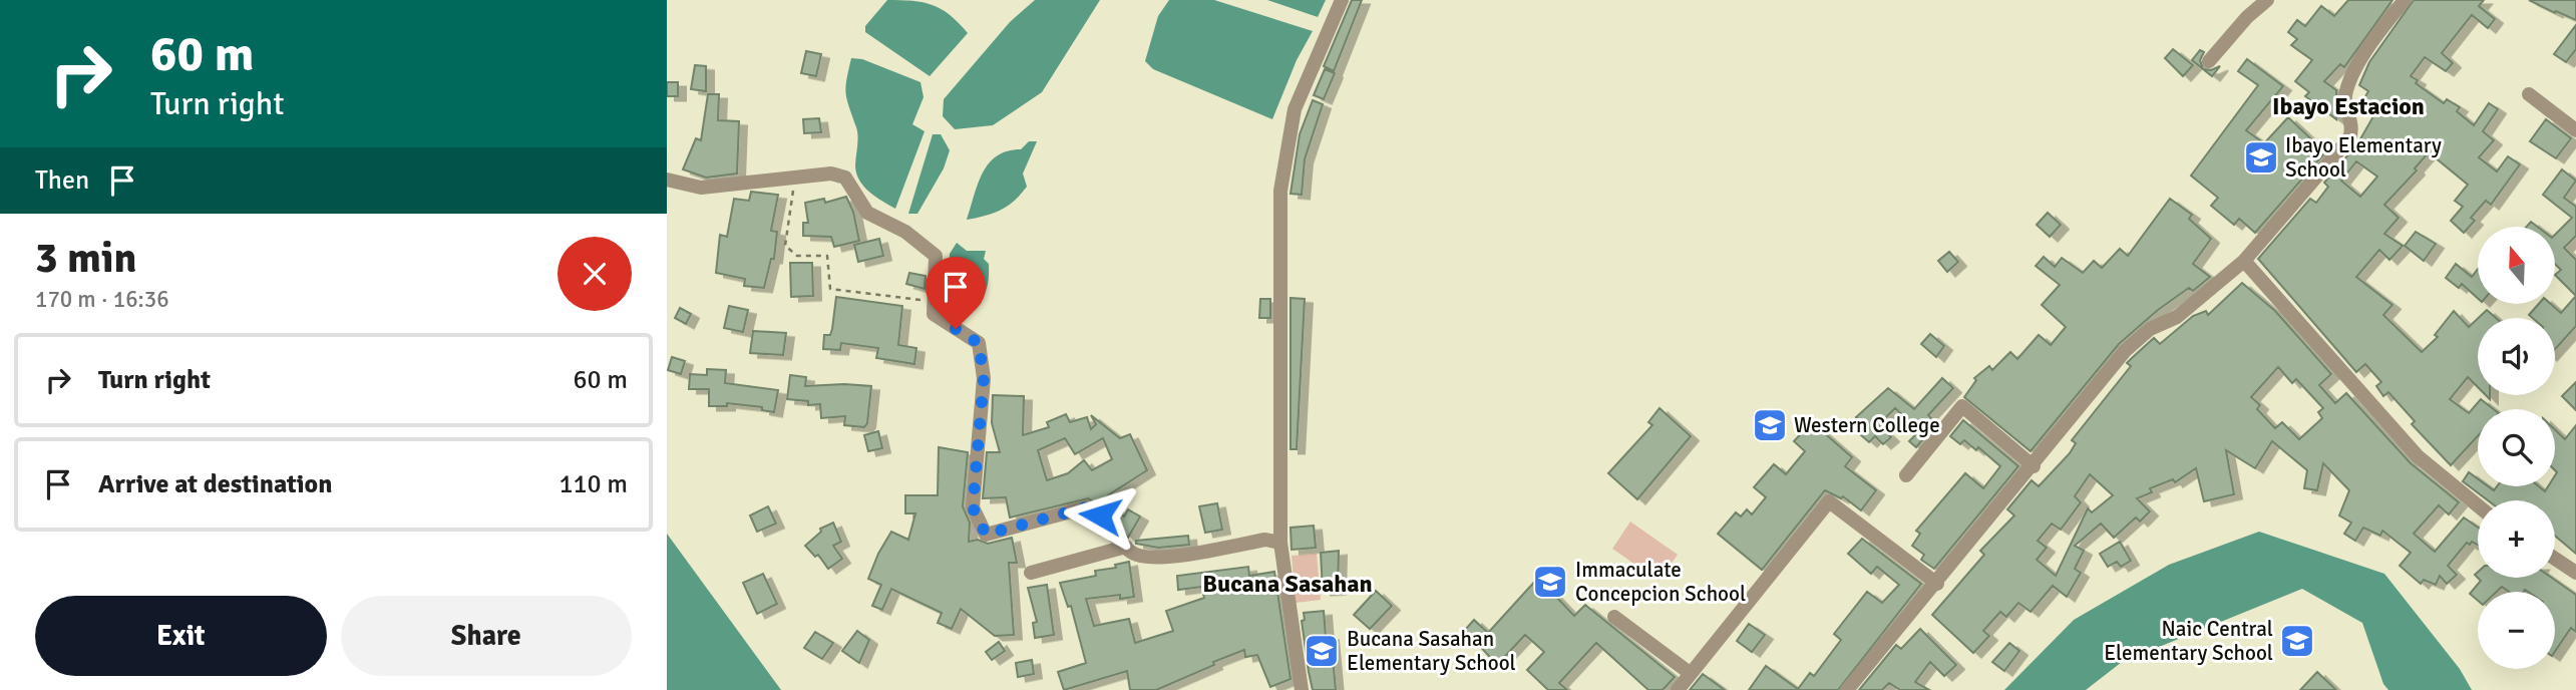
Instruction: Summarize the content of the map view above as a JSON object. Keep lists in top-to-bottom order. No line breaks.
{"districts":["Ibayo Estacion","Bucana Sasahan"],"places":{"school or university":["Ibayo Elementary School","Western College","Immaculate Concepcion School","Naic Central Elementary School","Bucana Sasahan Elementary School"]},"north":"top","page":{"turn":["60 m","Turn right"],"then":"Then","heading":["3 min","170 m · 16:36"],"map_buttons":["+","−"],"list":[{"name":"Turn right","value":"60 m"},{"name":"Arrive at destination","value":"110 m"}],"buttons":["Exit","Share"]}}
